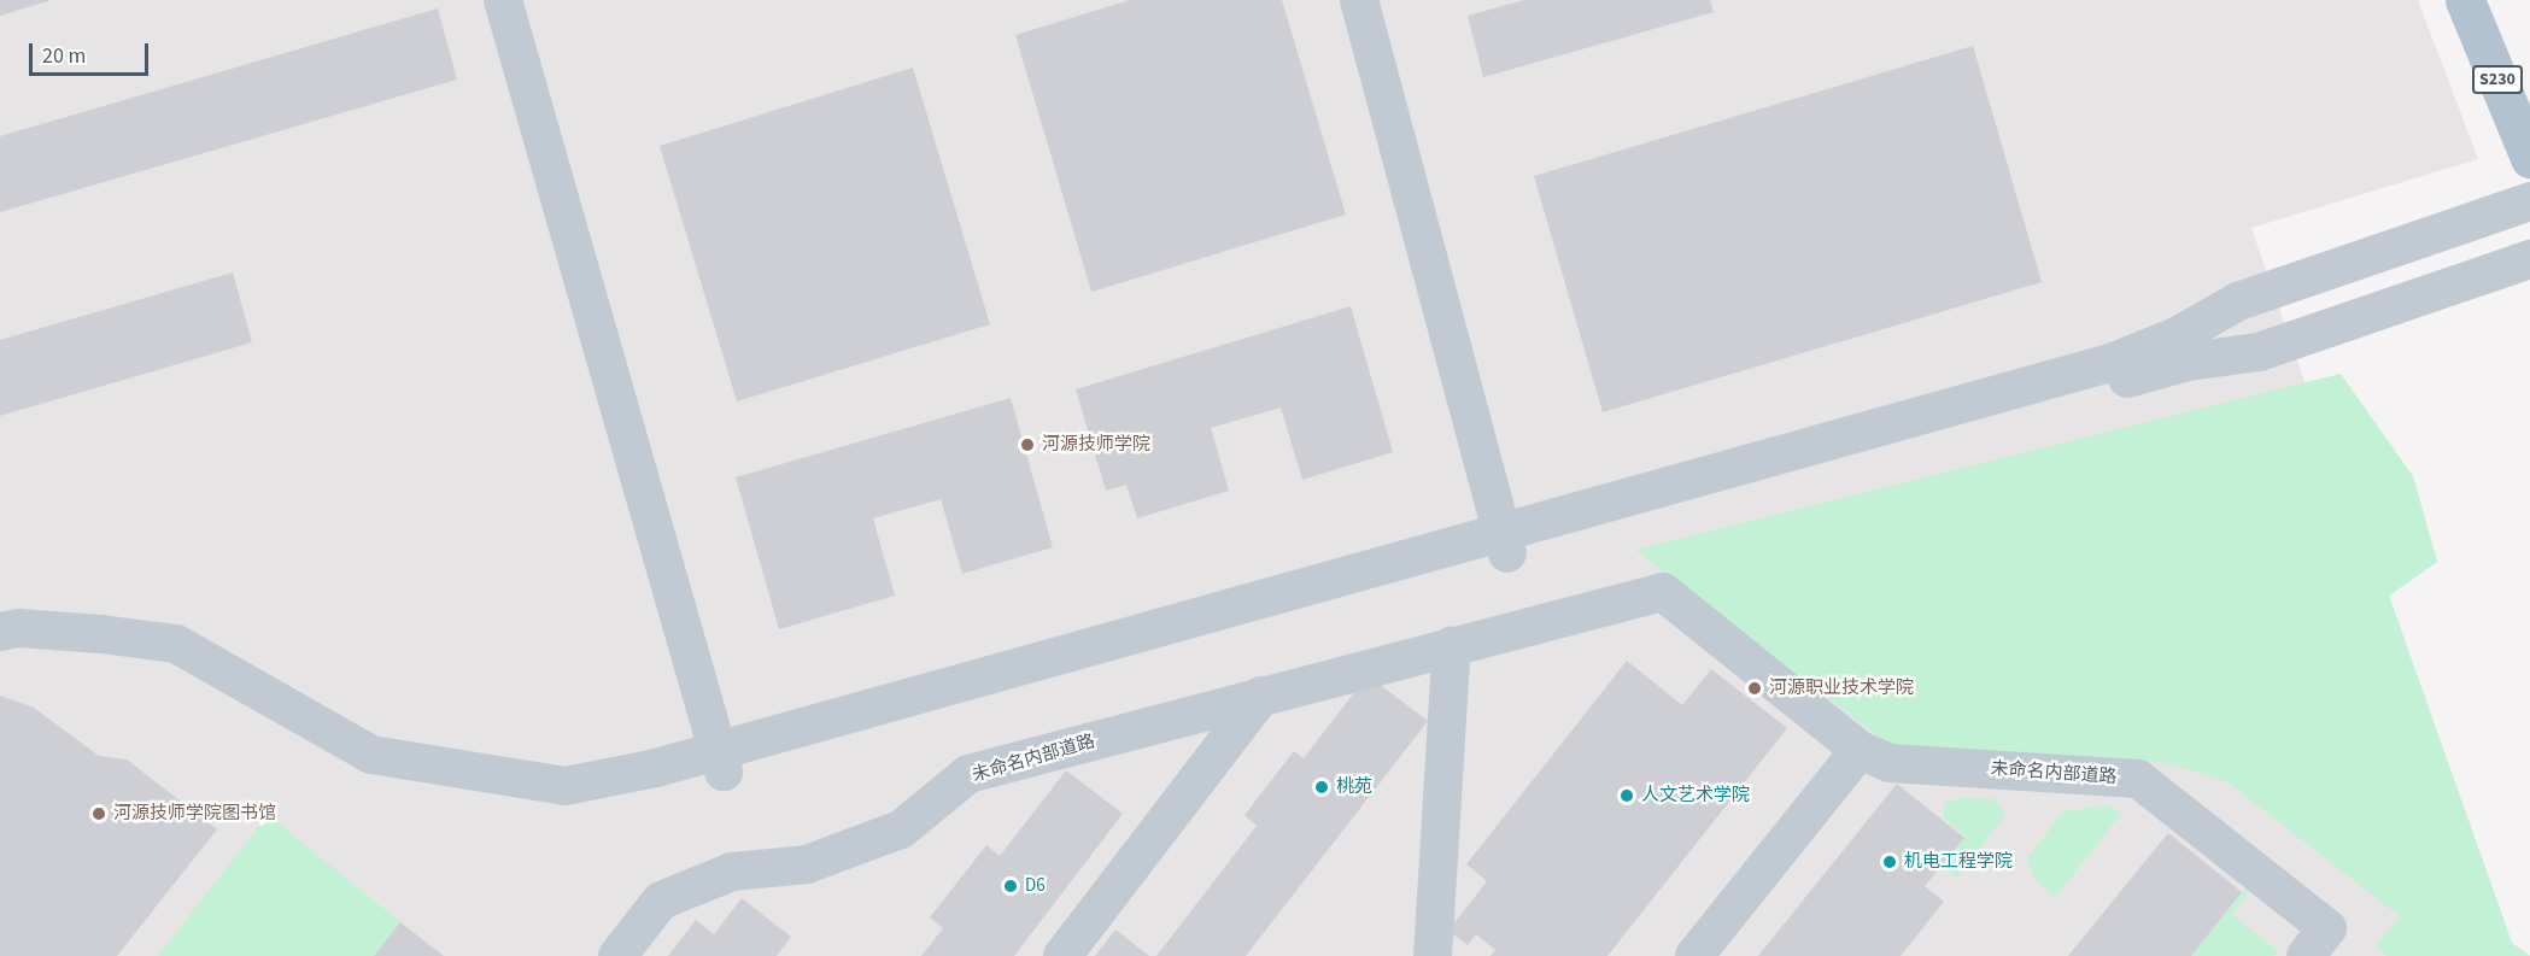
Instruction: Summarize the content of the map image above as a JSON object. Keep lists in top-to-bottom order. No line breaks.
{"streets":{"main road":["S230"],"street":["未命名内部道路"]},"places":["河源技师学院","河源职业技术学院","桃苑","人文艺术学院","河源技师学院图书馆","机电工程学院","D6"],"scale_bar":"20 m"}
